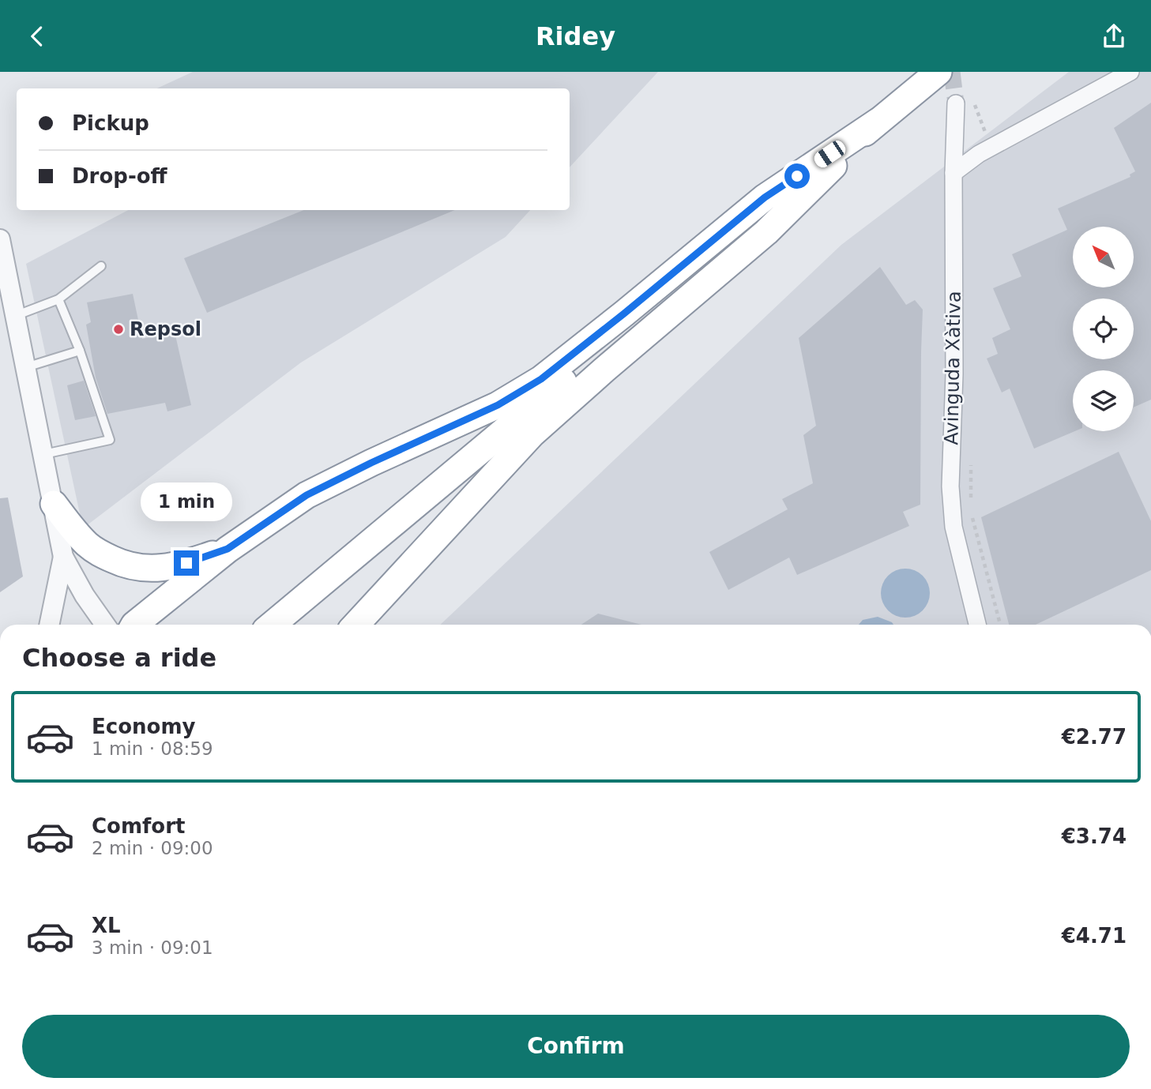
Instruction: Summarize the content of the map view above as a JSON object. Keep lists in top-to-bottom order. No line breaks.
{"streets":{"street":["Avinguda Xàtiva"]},"places":["Repsol"],"north":"top left","page":{"header":"Ridey","banner":["Pickup","Drop-off"],"bubble":"1 min","heading":"Choose a ride","list":[{"name":"Economy","note":"1 min · 08:59","value":"€2.77"},{"name":"Comfort","note":"2 min · 09:00","value":"€3.74"},{"name":"XL","note":"3 min · 09:01","value":"€4.71"}],"buttons":"Confirm"}}
